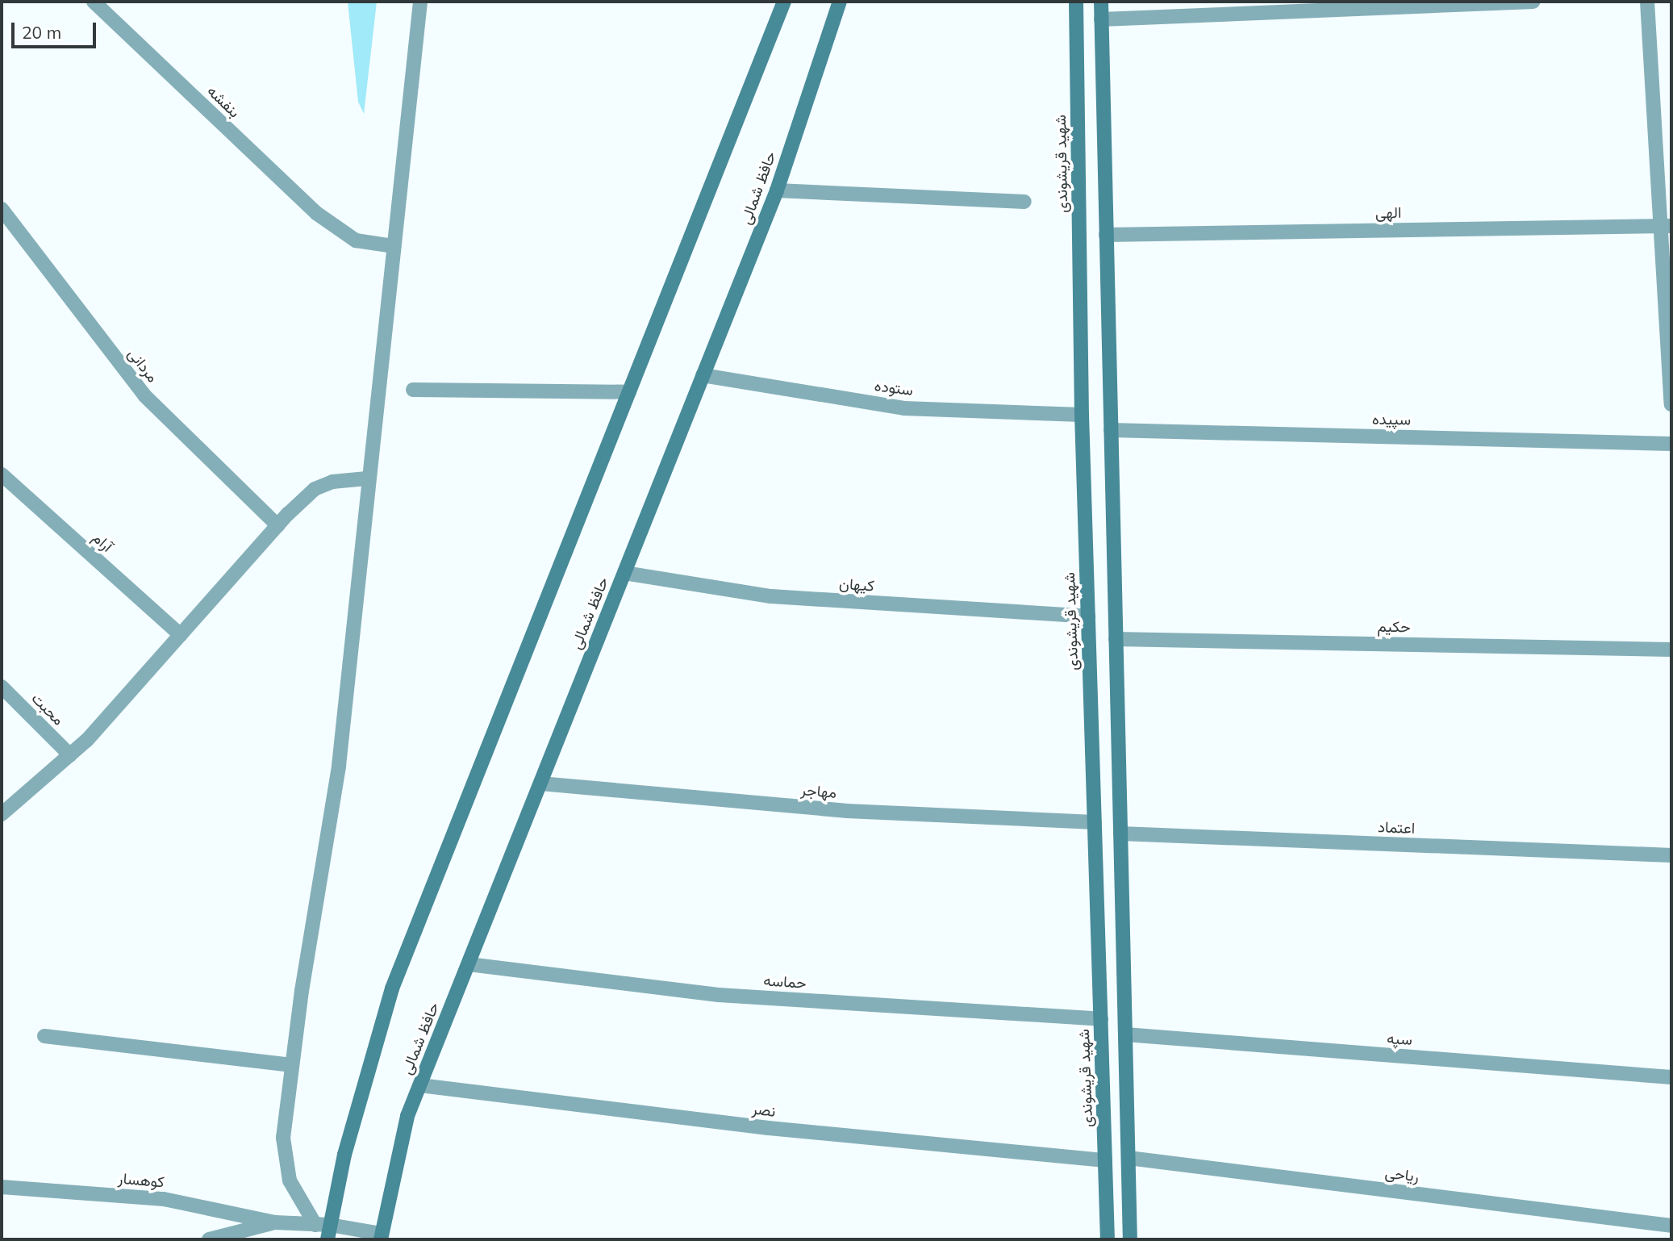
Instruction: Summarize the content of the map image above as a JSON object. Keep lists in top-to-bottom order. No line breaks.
{"streets":{"main road":["شهید قریشوندی","حافظ شمالی"],"street":["بنفشه","الهی","مردانی","ستوده","سپیده","آرام","کیهان","حکیم","محبت","مهاجر","اعتماد","حماسه","سپه","نصر","ریاحی","کوهسار"]},"crossings":[["شهید قریشوندی","ستوده"],["شهید قریشوندی","کیهان"],["شهید قریشوندی","مهاجر"],["شهید قریشوندی","حماسه"],["شهید قریشوندی","نصر"],["حافظ شمالی","ستوده"],["حافظ شمالی","کیهان"],["حافظ شمالی","مهاجر"],["حافظ شمالی","حماسه"],["حافظ شمالی","نصر"]],"scale_bar":"20 m"}
